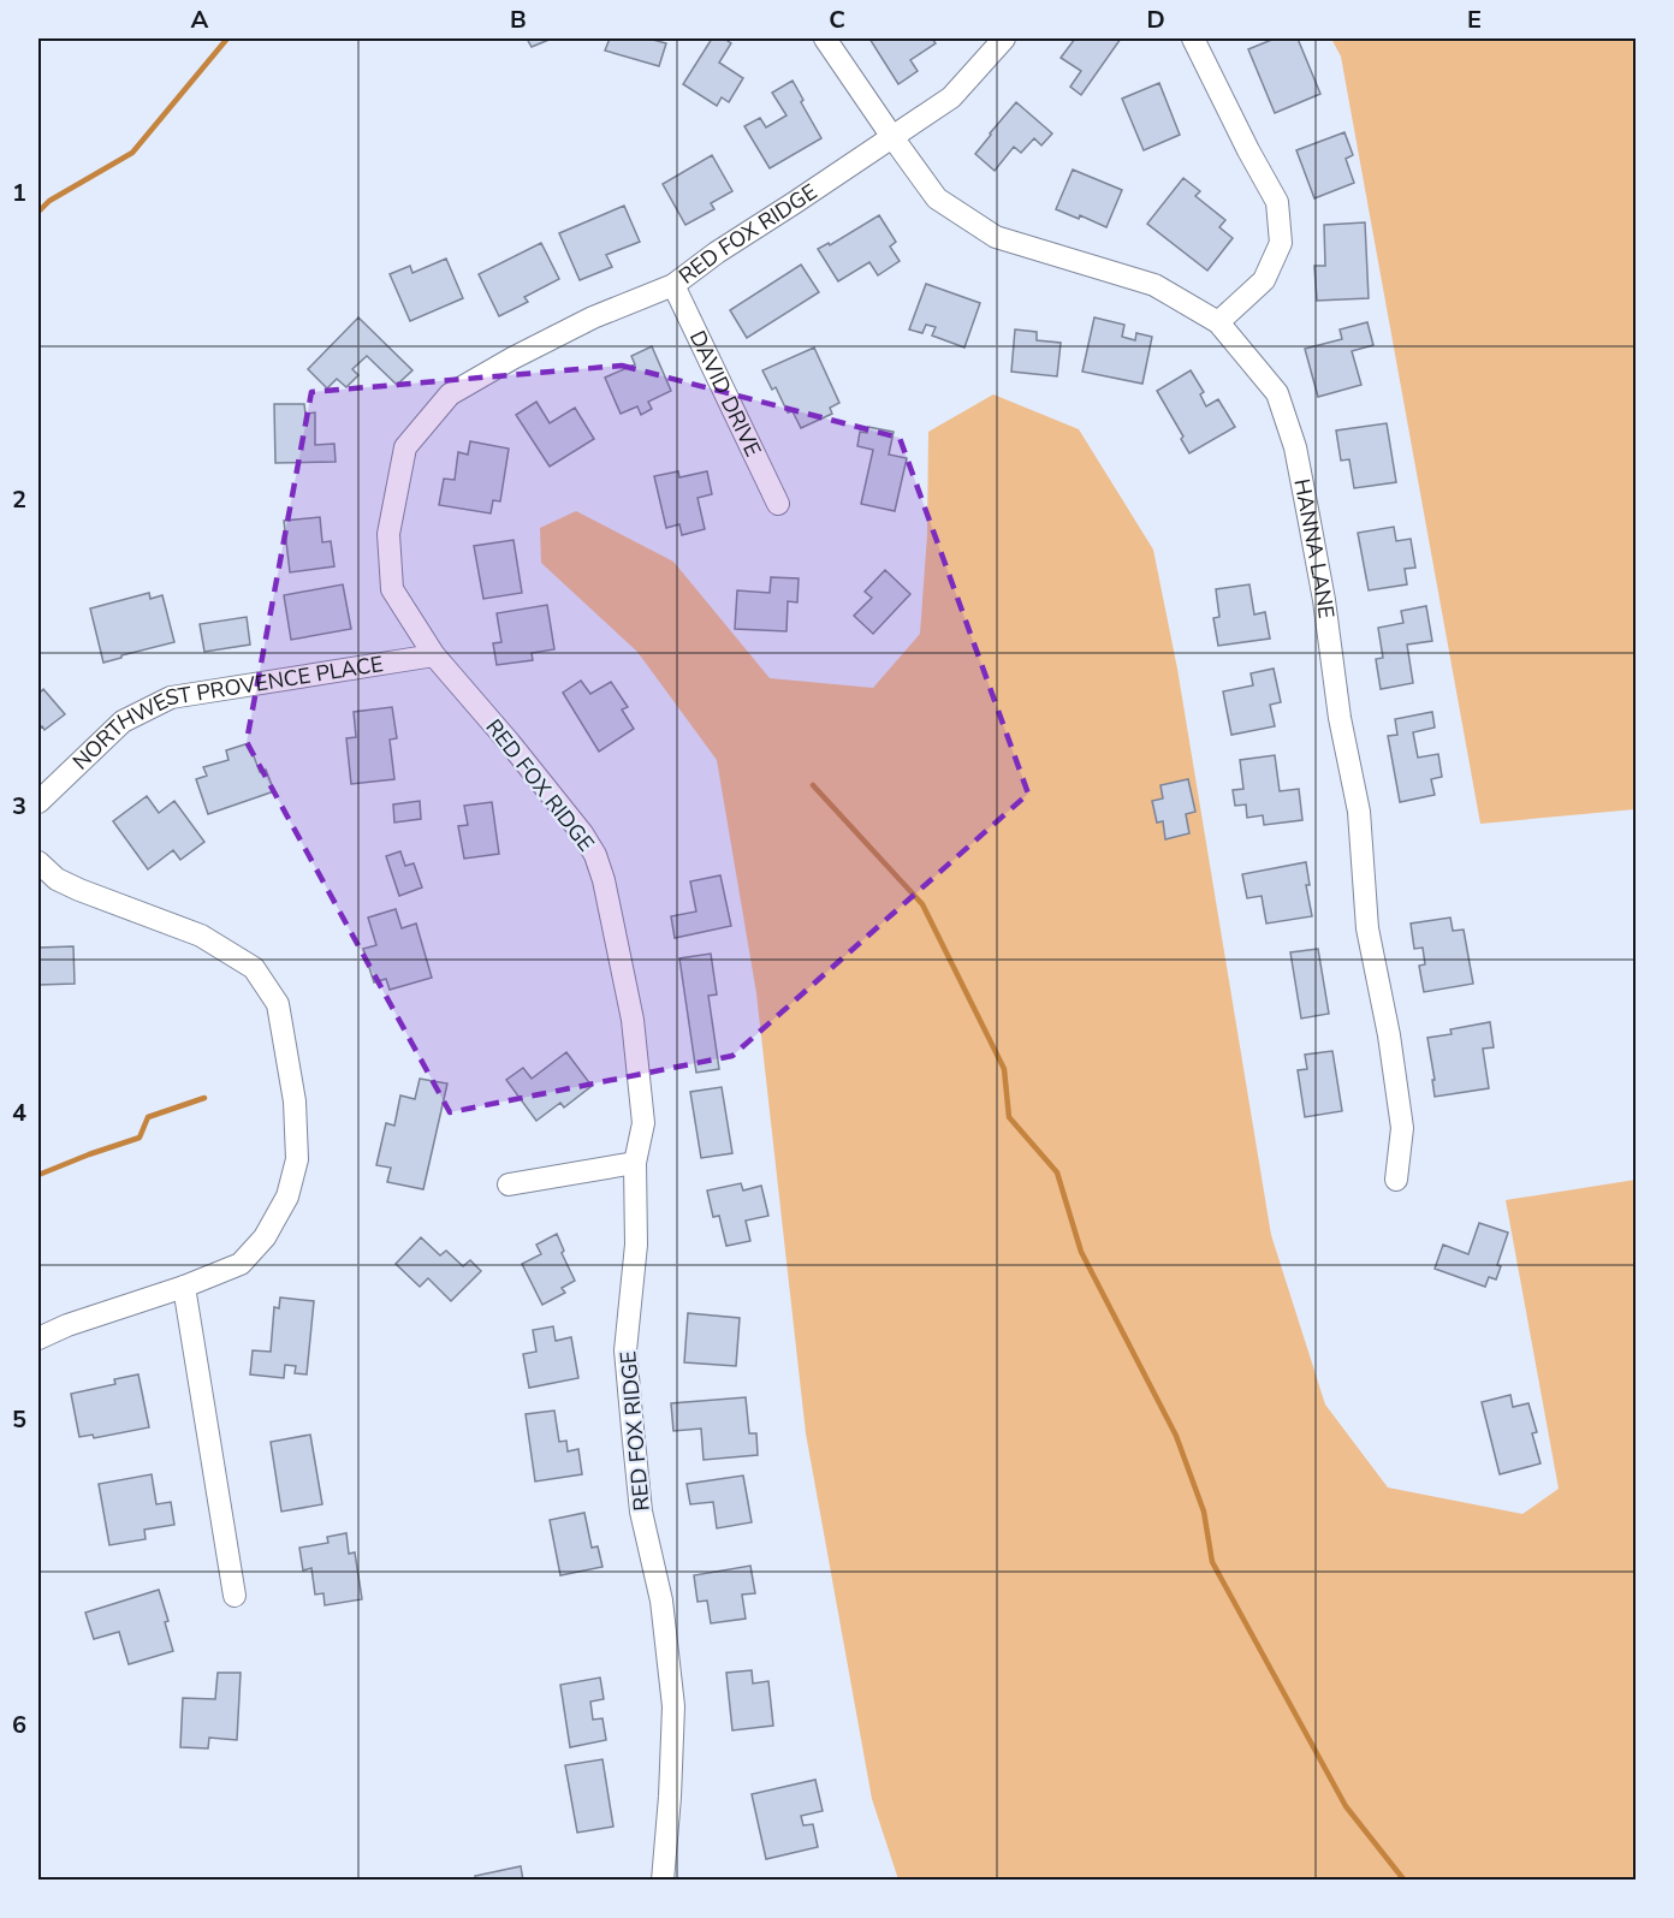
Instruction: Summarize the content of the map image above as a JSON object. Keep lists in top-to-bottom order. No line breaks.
{"streets":{"street":["RED FOX RIDGE","DAVID DRIVE","HANNA LANE","NORTHWEST PROVENCE PLACE"]},"crossings":[["RED FOX RIDGE","DAVID DRIVE"],["RED FOX RIDGE","HANNA LANE"],["RED FOX RIDGE","NORTHWEST PROVENCE PLACE"]],"grid":{"columns":["A","B","C","D","E"],"rows":["1","2","3","4","5","6"]}}
